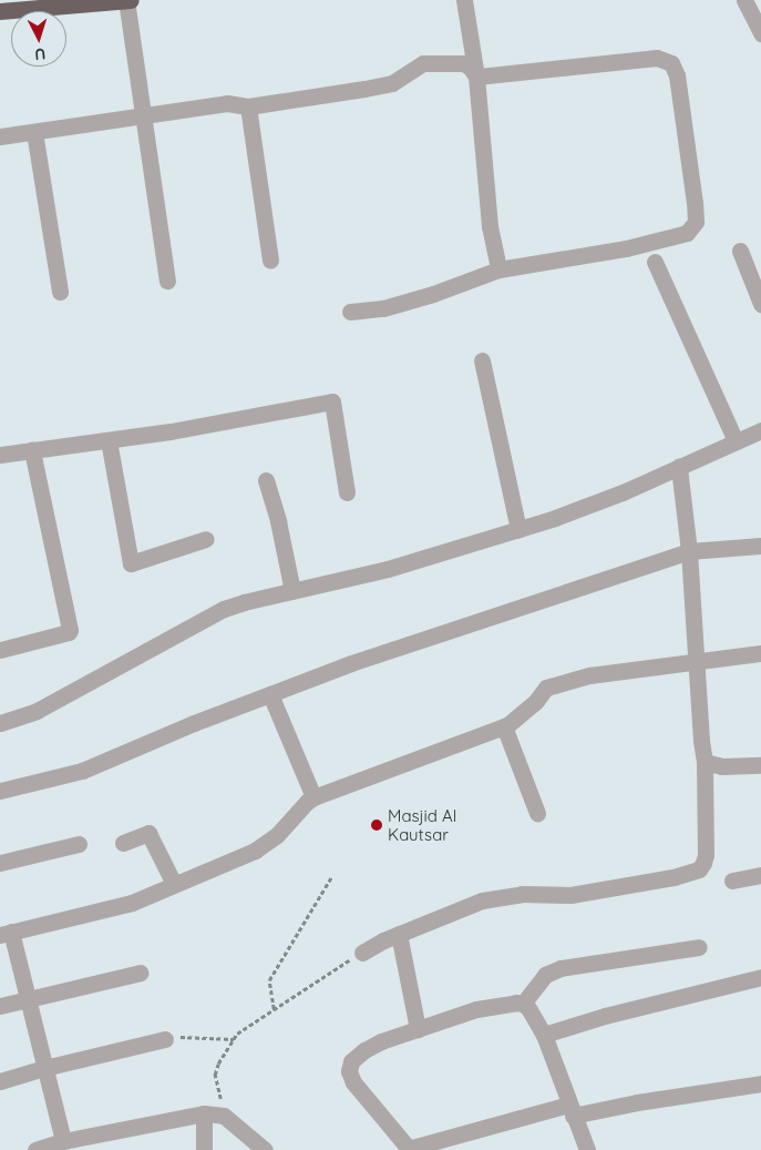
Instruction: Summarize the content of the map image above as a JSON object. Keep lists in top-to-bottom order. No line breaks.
{"places":["Masjid Al Kautsar"],"north":"bottom"}
